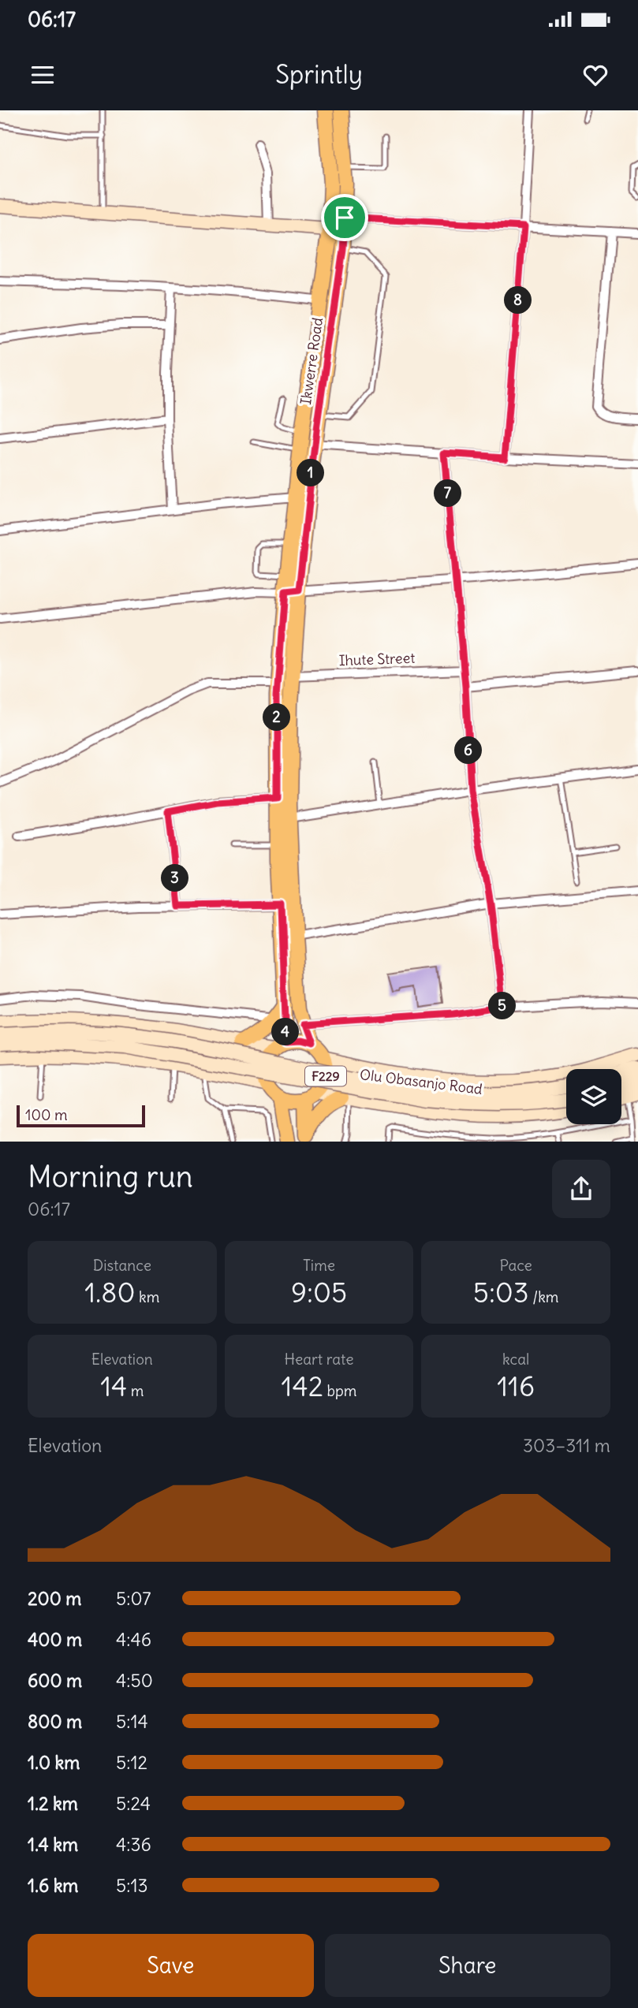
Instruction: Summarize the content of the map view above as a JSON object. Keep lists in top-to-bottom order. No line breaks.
{"streets":{"main road":["Ikwerre Road","F229"],"street":["Ihute Street","Olu Obasanjo Road"]},"crossings":[["Ikwerre Road","Ihute Street"],["Ikwerre Road","F229"]],"scale_bar":"100 m","page":{"status":"06:17","header":"Sprintly","pins":["8","1","7","2","6","3","5","4"],"scale":"100 m","heading":["Morning run","06:17"],"stats":[["Distance","1.80 km"],["Time","9:05"],["Pace","5:03 /km"],["Elevation","14 m"],["Heart rate","142 bpm"],["kcal","116"]],"chart":["Elevation","303–311 m"],"list":[{"name":"200 m","note":"5:07"},{"name":"400 m","note":"4:46"},{"name":"600 m","note":"4:50"},{"name":"800 m","note":"5:14"},{"name":"1.0 km","note":"5:12"},{"name":"1.2 km","note":"5:24"},{"name":"1.4 km","note":"4:36"},{"name":"1.6 km","note":"5:13"}],"buttons":["Save","Share"]}}
